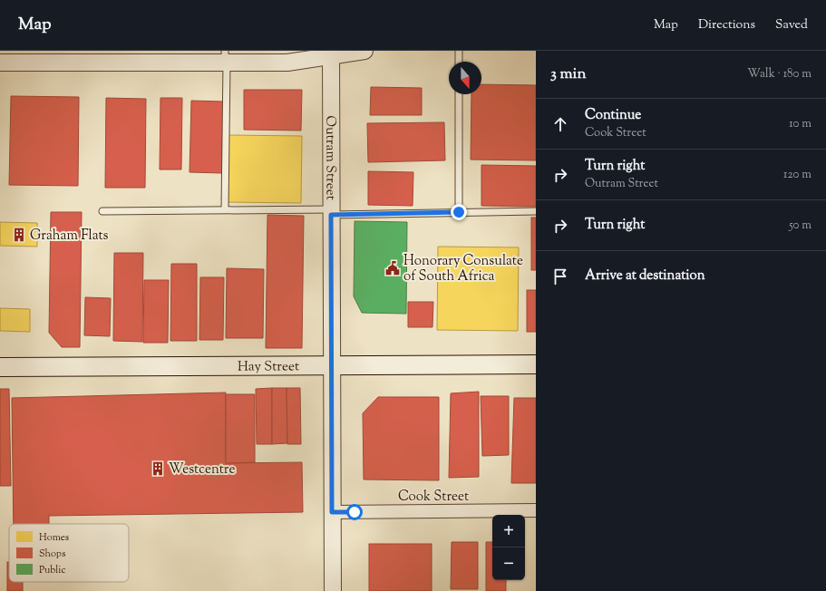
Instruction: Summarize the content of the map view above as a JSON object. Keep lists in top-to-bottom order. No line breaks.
{"streets":{"main road":["Hay Street"],"street":["Outram Street","Cook Street"]},"crossings":[["Outram Street","Hay Street"],["Outram Street","Cook Street"]],"places":{"building":["Graham Flats","Westcentre"],"public building":["Honorary Consulate of South Africa"]},"legend":["Homes","Shops","Public"],"north":"bottom","page":{"header":"Map","nav":["Map","Directions","Saved"],"heading":["3 min","Walk · 180 m"],"list":[["Continue","Cook Street","10 m"],["Turn right","Outram Street","120 m"],["Turn right","50 m"],"Arrive at destination"],"map_buttons":["+","−"]}}
